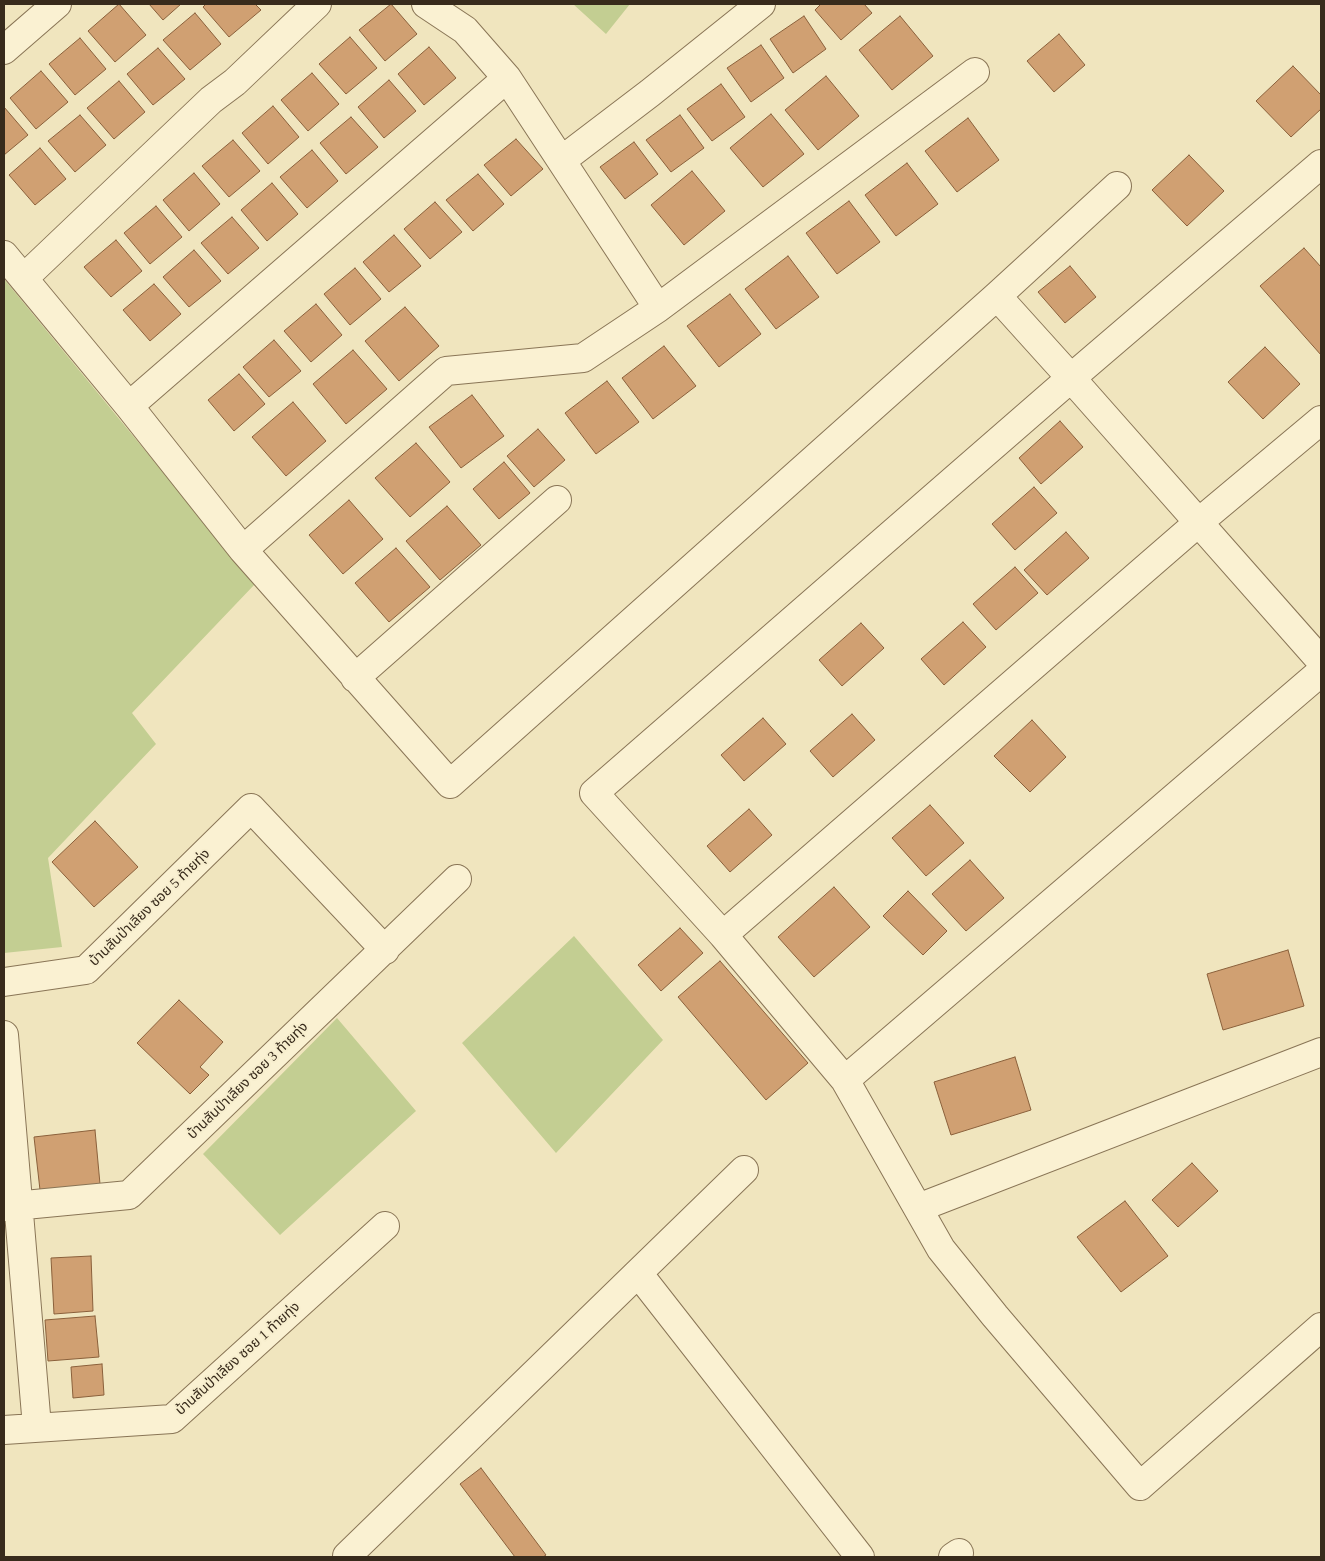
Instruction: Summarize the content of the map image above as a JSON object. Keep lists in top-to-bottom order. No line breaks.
{"streets":{"street":["บ้านสันป่าเลียง ซอย 5 ท้ายทุ่ง","บ้านสันป่าเลียง ซอย 3 ท้ายทุ่ง","บ้านสันป่าเลียง ซอย 1 ท้ายทุ่ง"]},"crossings":[["บ้านสันป่าเลียง ซอย 5 ท้ายทุ่ง","บ้านสันป่าเลียง ซอย 3 ท้ายทุ่ง"]]}
